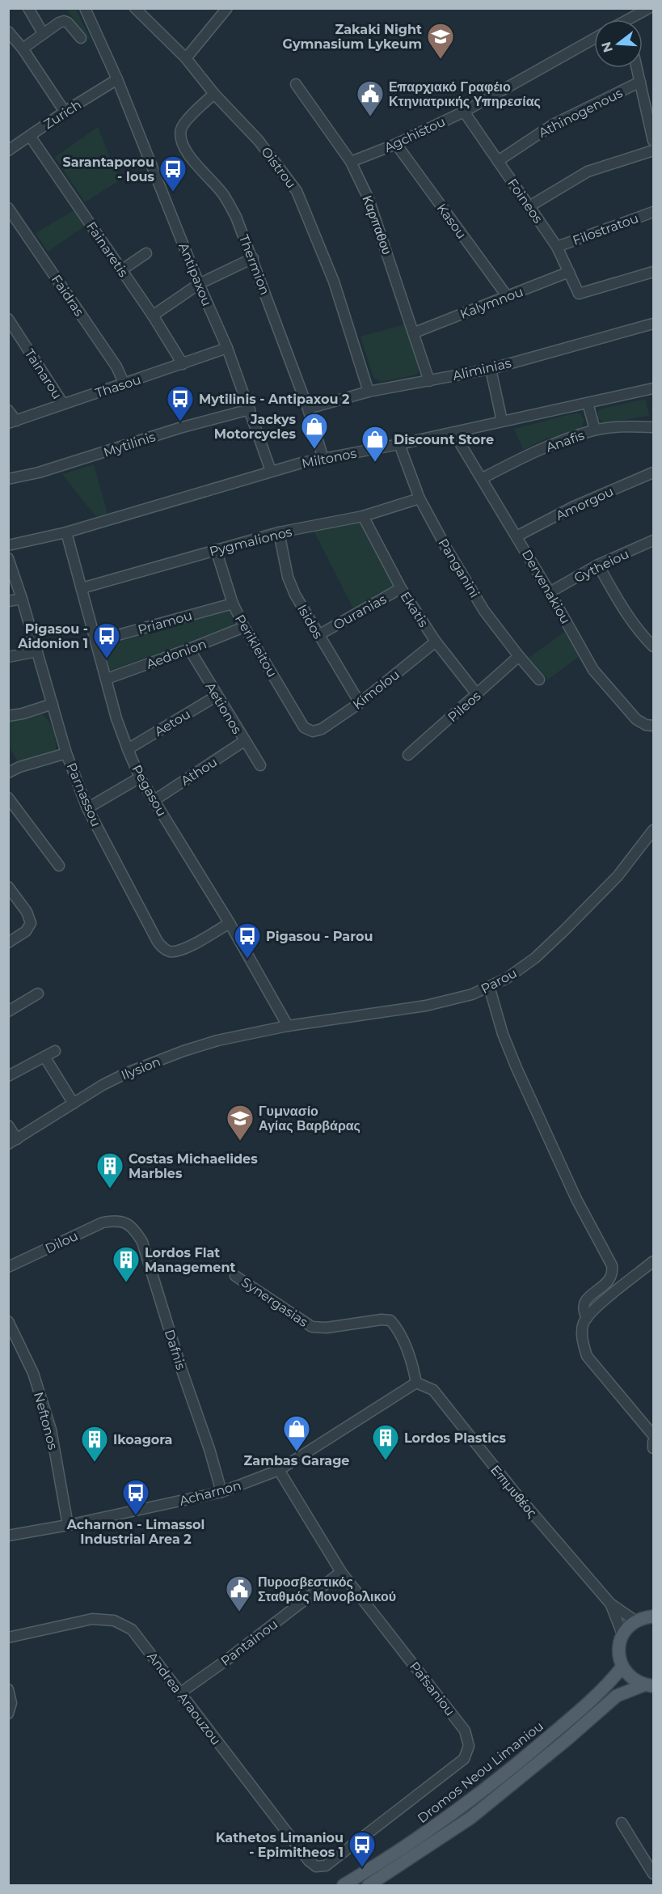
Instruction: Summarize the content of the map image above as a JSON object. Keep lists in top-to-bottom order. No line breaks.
{"streets":{"main road":["Dromos Neou Limaniou"],"street":["Athinogenous","Zurich","Agchistou","Oistrou","Foineos","Kasou","Καρπαθου","Filostratou","Fainaretis","Thermion","Antipaxou","Faidras","Kalymnou","Aliminias","Tainarou","Thasou","Anafis","Mytilinis","Miltonos","Amorgou","Pygmalionos","Gytheiou","Panganini","Dervenakiou","Ekatis","Ouranias","Isidos","Priamou","Perikleitou","Aedonion","Kimolou","Pileos","Aetionos","Aetou","Athou","Pegasou","Parnassou","Parou","Ilysion","Dilou","Synergasias","Dafnis","Neftonos","Επιμυθέος","Acharnon","Pantainou","Pafsaniou","Andrea Araouzou"]},"crossings":[["Athinogenous","Foineos"],["Zurich","Fainaretis"],["Zurich","Antipaxou"],["Agchistou","Foineos"],["Agchistou","Kasou"],["Agchistou","Καρπαθου"],["Oistrou","Thermion"],["Oistrou","Aliminias"],["Foineos","Filostratou"],["Foineos","Kalymnou"],["Kasou","Kalymnou"],["Καρπαθου","Kalymnou"],["Καρπαθου","Aliminias"],["Fainaretis","Thasou"],["Thermion","Aliminias"],["Thermion","Miltonos"],["Antipaxou","Thasou"],["Antipaxou","Mytilinis"],["Antipaxou","Miltonos"],["Faidras","Thasou"],["Tainarou","Thasou"],["Anafis","Dervenakiou"],["Miltonos","Panganini"],["Miltonos","Dervenakiou"],["Miltonos","Pegasou"],["Amorgou","Dervenakiou"],["Pygmalionos","Panganini"],["Pygmalionos","Ekatis"],["Pygmalionos","Isidos"],["Pygmalionos","Perikleitou"],["Pygmalionos","Pegasou"],["Gytheiou","Dervenakiou"],["Panganini","Pileos"],["Ekatis","Ouranias"],["Ekatis","Kimolou"],["Ekatis","Pileos"],["Ouranias","Isidos"],["Isidos","Kimolou"],["Priamou","Perikleitou"],["Priamou","Pegasou"],["Perikleitou","Aedonion"],["Perikleitou","Kimolou"],["Aedonion","Aetionos"],["Aedonion","Pegasou"],["Aetionos","Aetou"],["Aetionos","Athou"],["Aetou","Pegasou"],["Athou","Pegasou"],["Pegasou","Parnassou"],["Pegasou","Parou"],["Pegasou","Ilysion"],["Parou","Ilysion"],["Dilou","Dafnis"],["Synergasias","Επιμυθέος"],["Synergasias","Acharnon"],["Dafnis","Acharnon"],["Neftonos","Acharnon"],["Επιμυθέος","Acharnon"],["Acharnon","Pafsaniou"],["Pantainou","Pafsaniou"],["Pantainou","Andrea Araouzou"],["Pafsaniou","Andrea Araouzou"]],"places":{"school or university":["Zakaki Night Gymnasium Lykeum","Γυμνασίο Αγίας Βαρβάρας"],"public building":["Επαρχιακό Γραφέιο Κτηνιατρικής Υπηρεσίας","Πυροσβεστικός Σταθμός Μονοβολικού"],"bus stop":["Sarantaporou - Ious","Mytilinis - Antipaxou 2","Pigasou - Aidonion 1","Pigasou - Parou","Acharnon - Limassol Industrial Area 2","Kathetos Limaniou - Epimitheos 1"],"shop":["Jackys Motorcycles","Discount Store","Zambas Garage"],"building":["Costas Michaelides Marbles","Lordos Flat Management","Lordos Plastics","Ikoagora"]},"north":"left"}
